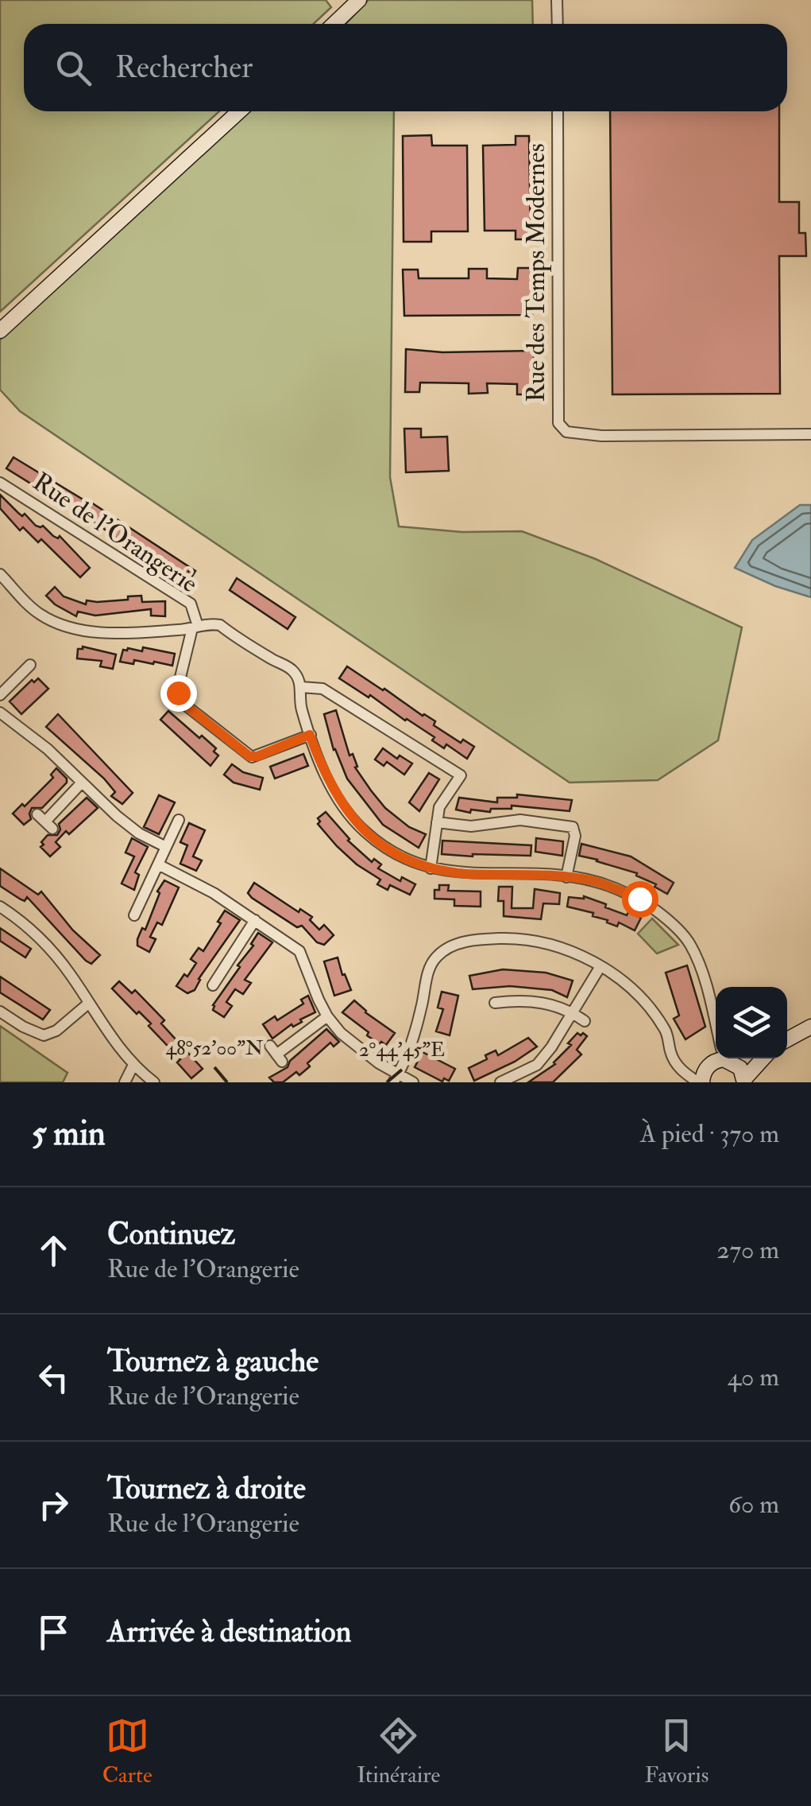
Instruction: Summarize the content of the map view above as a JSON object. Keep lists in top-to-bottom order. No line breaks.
{"streets":{"street":["Rue des Temps Modernes","Rue de l'Orangerie"]},"page":{"search":"Rechercher","heading":["5 min","À pied · 370 m"],"list":[["Continuez","Rue de l'Orangerie","270 m"],["Tournez à gauche","Rue de l'Orangerie","40 m"],["Tournez à droite","Rue de l'Orangerie","60 m"],"Arrivée à destination"],"nav":["Carte","Itinéraire","Favoris"]},"coordinates":["48°52'00\"N","2°44'45\"E"]}
